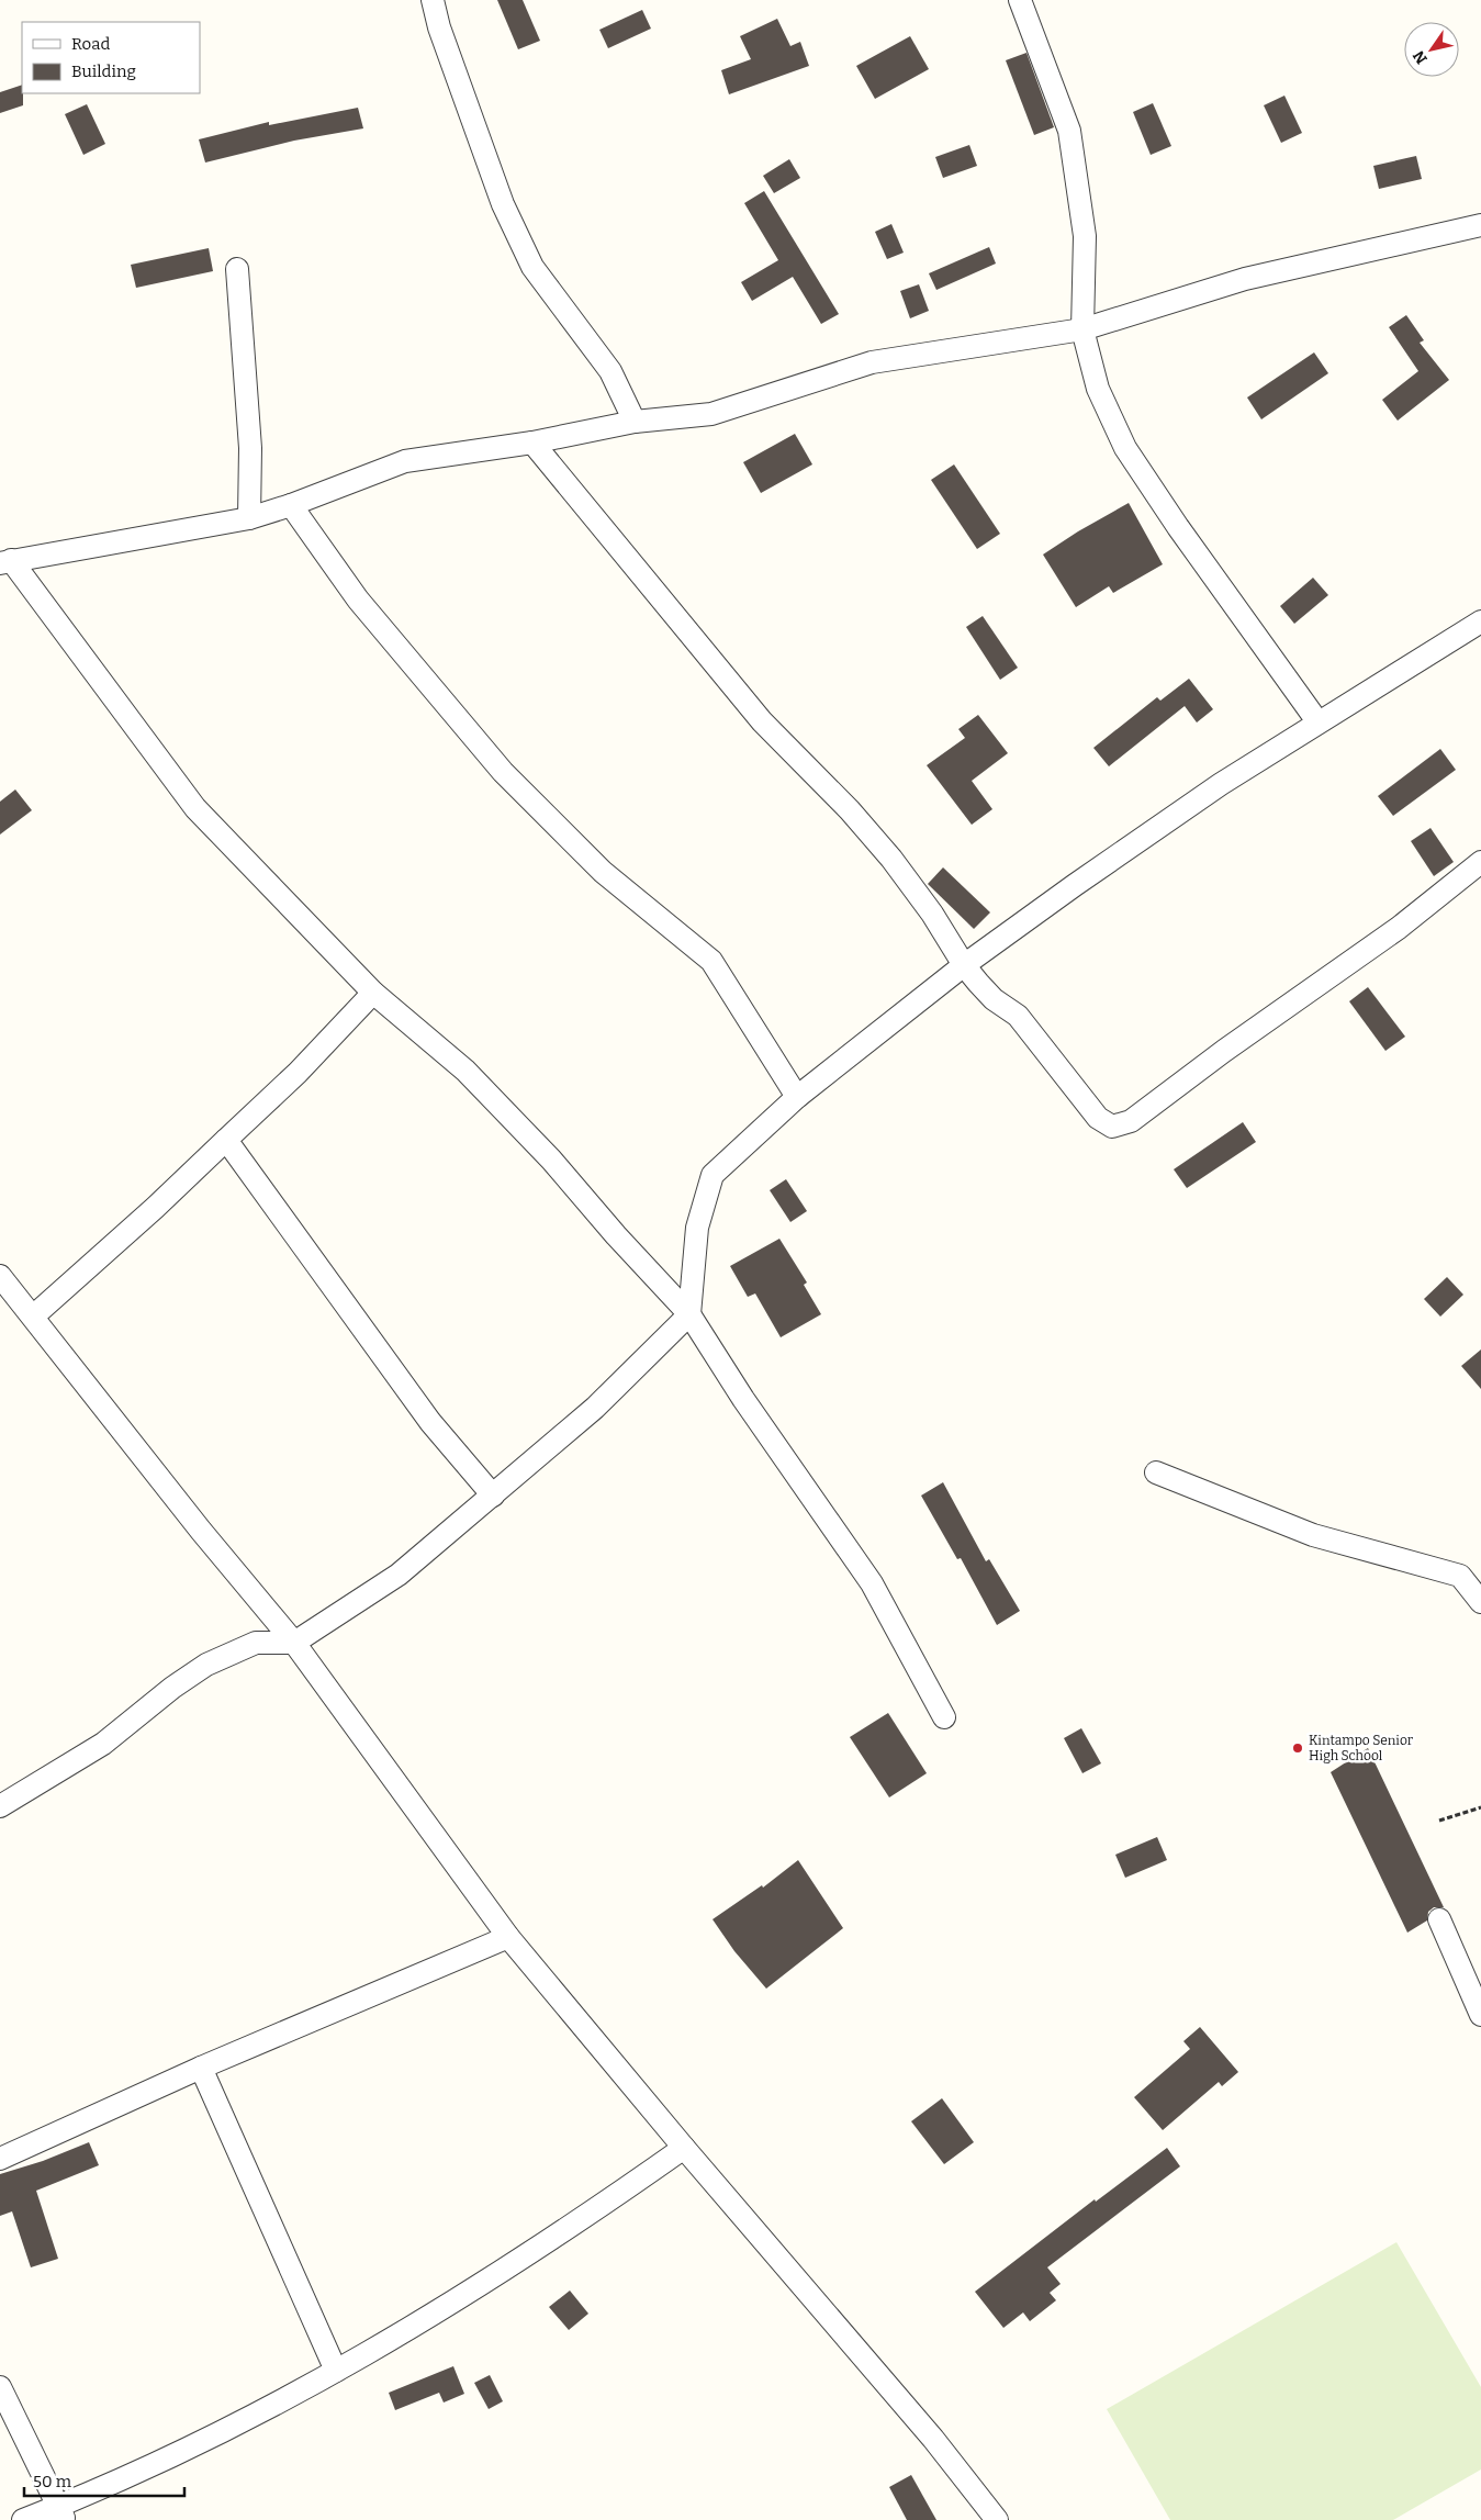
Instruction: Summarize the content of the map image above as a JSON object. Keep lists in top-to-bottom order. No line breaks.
{"places":["Kintampo Senior High School"],"legend":["Road","Building"],"scale_bar":"50 m","north":"bottom left"}
